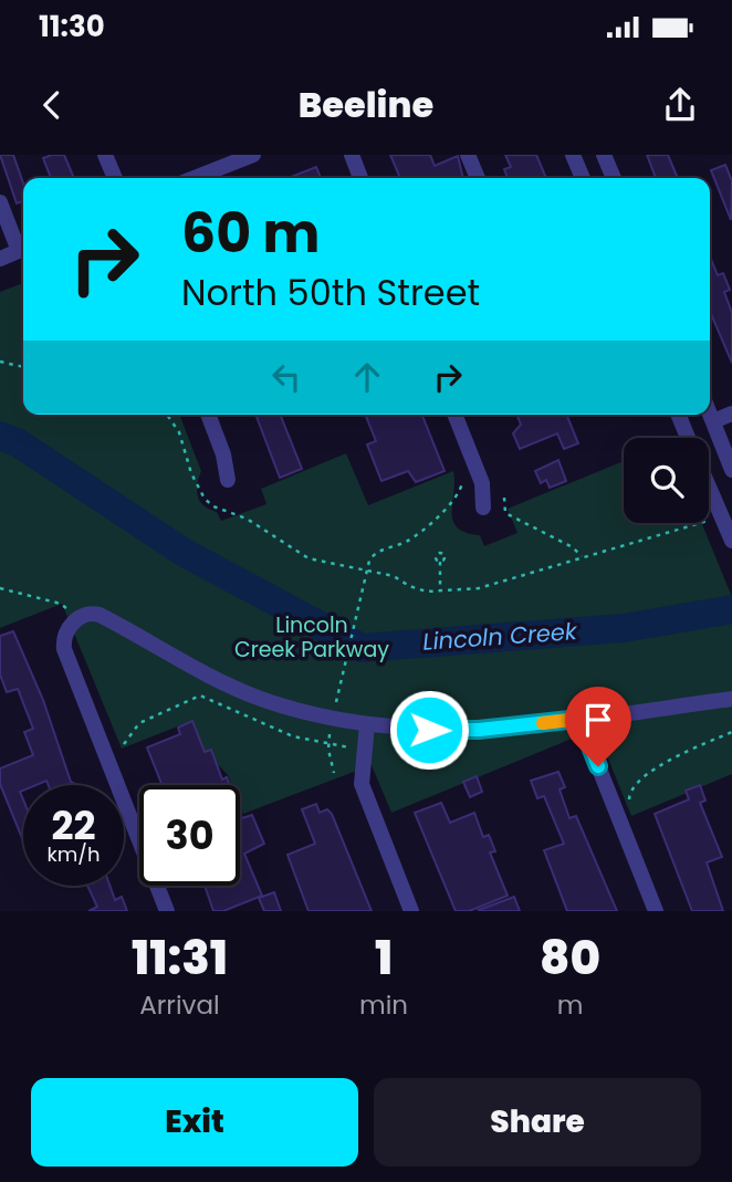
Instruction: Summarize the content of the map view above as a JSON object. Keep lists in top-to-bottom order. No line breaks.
{"water":["Lincoln Creek"],"parks":["Lincoln Creek Parkway"],"page":{"status":"11:30","header":"Beeline","turn":["60 m","North 50th Street"],"speed":"22 km/h","limit":"30","eta":["11:31","Arrival","1","min","80","m"],"buttons":["Exit","Share"]}}
